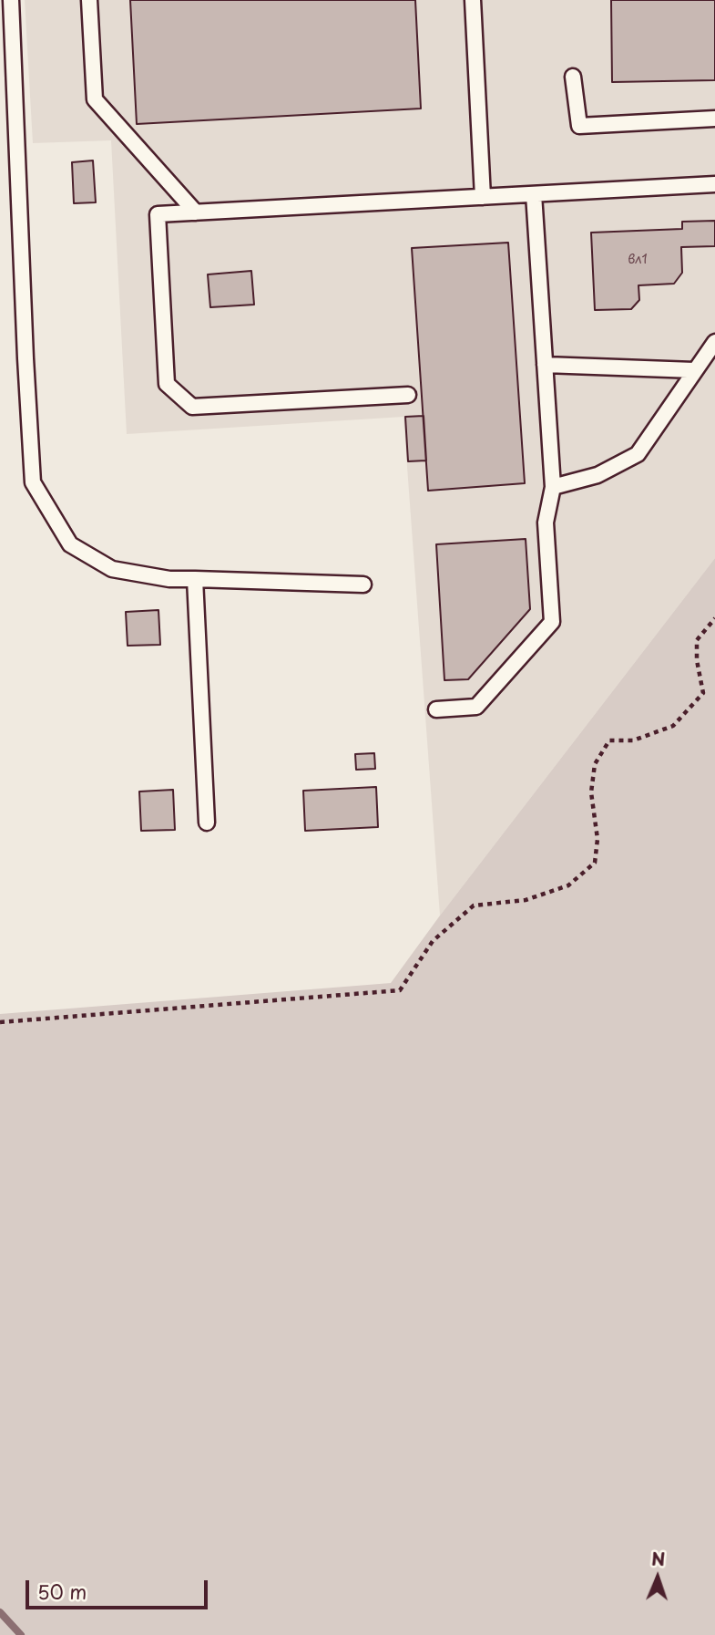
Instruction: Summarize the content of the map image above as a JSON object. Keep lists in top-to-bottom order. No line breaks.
{"house_numbers":["вл1"],"scale_bar":"50 m","north":"top"}
